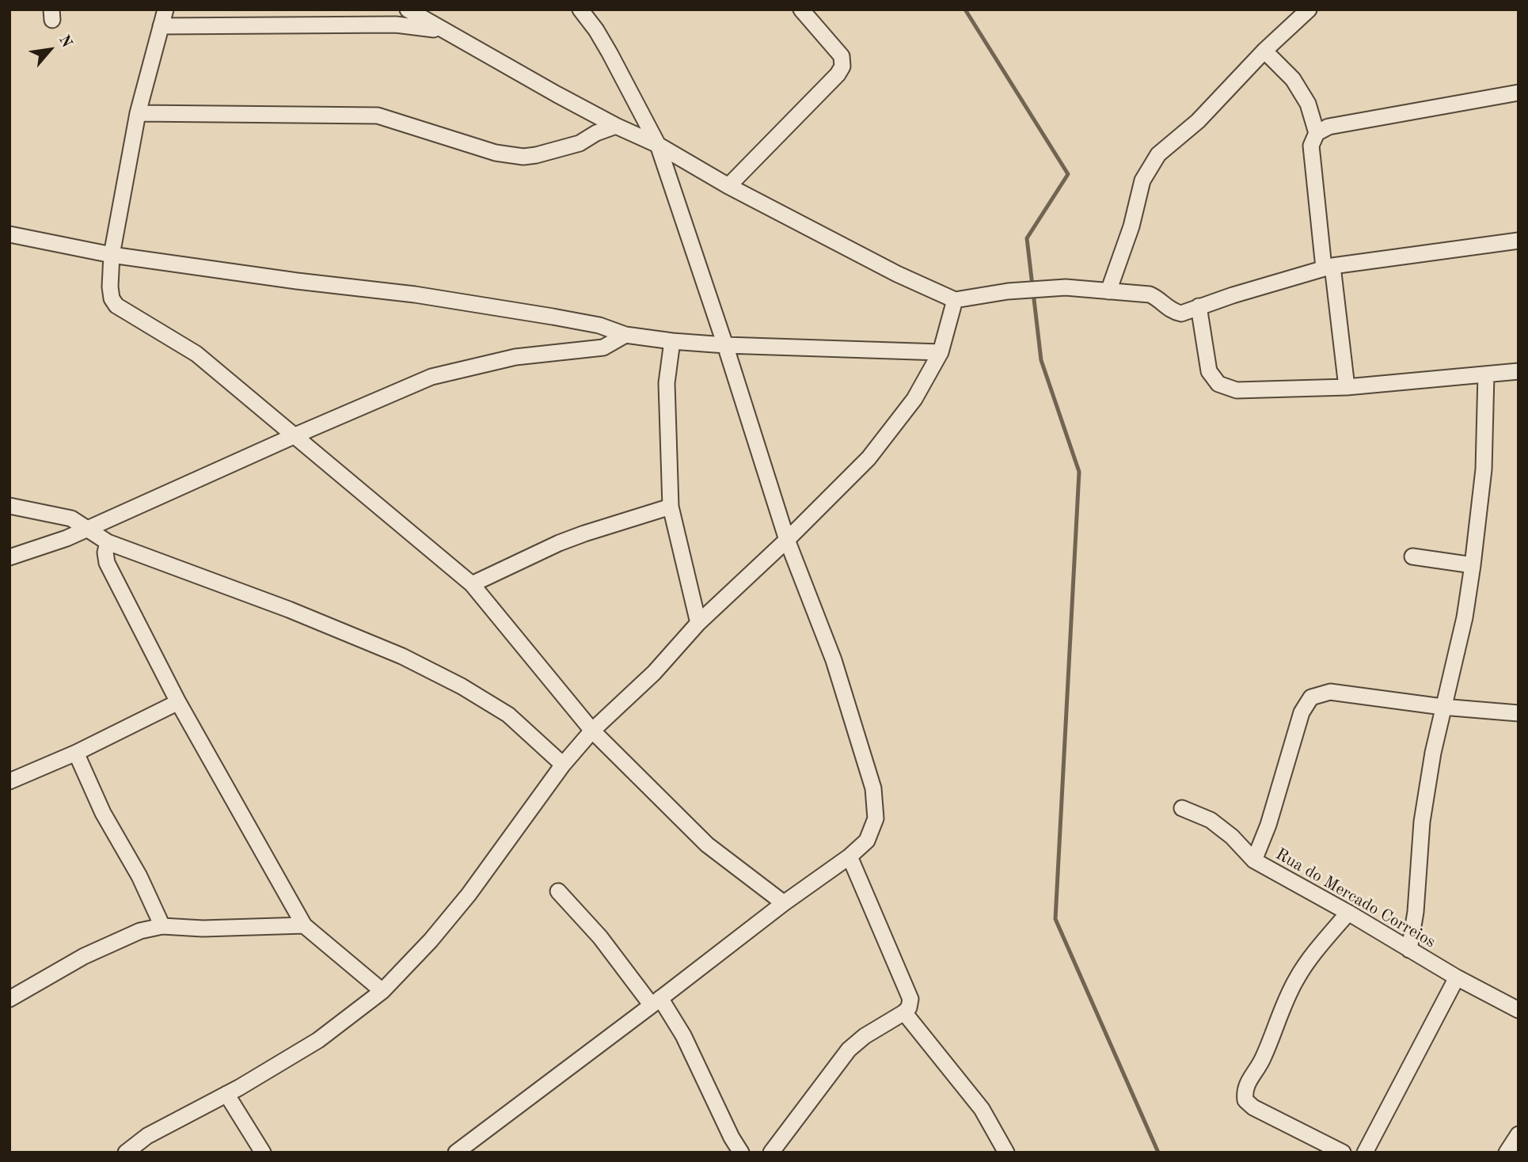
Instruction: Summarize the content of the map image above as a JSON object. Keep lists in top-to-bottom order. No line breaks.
{"streets":{"street":["Rua do Mercado Correios"]},"north":"top right"}
